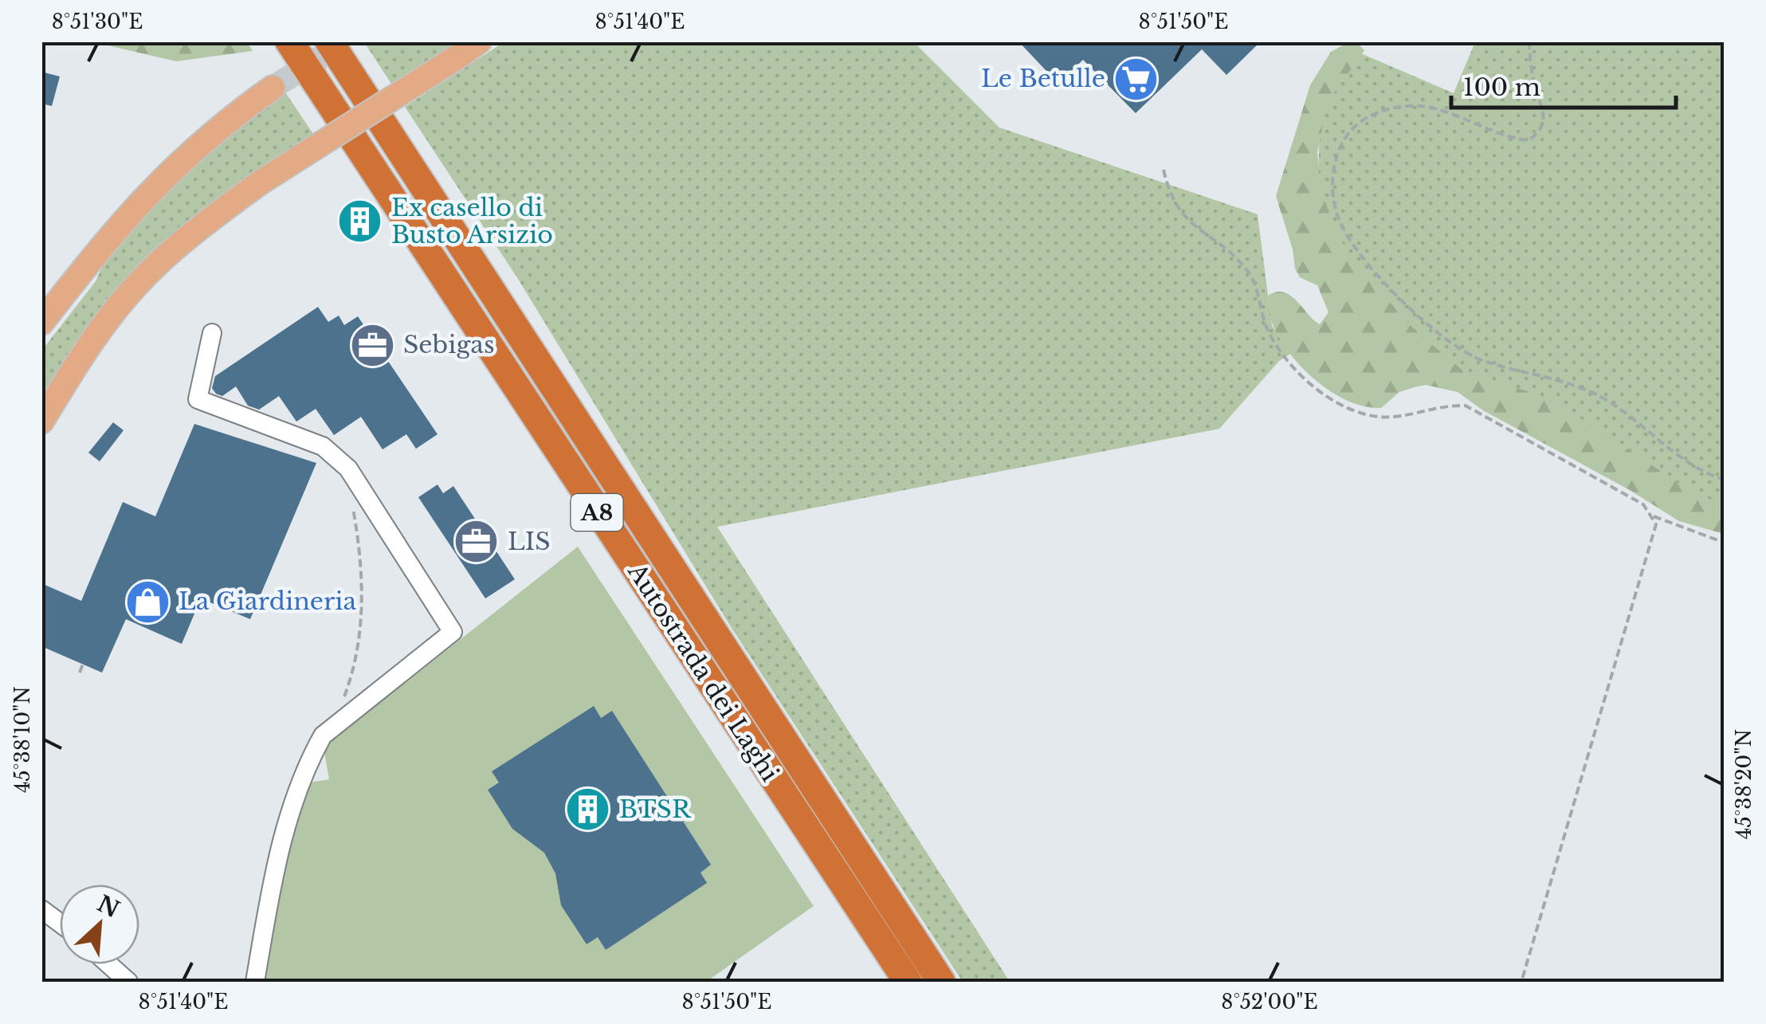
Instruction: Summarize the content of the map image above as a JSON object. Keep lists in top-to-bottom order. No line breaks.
{"streets":{"highway":["A8","Autostrada dei Laghi"]},"places":{"supermarket":["Le Betulle"],"building":["Ex casello di Busto Arsizio","BTSR"],"office":["Sebigas","LIS"],"shop":["La Giardineria"]},"scale_bar":"100 m","north":"top right","coordinates":["8°51'30\"E","8°51'40\"E","8°51'50\"E","45°38'10\"N","45°38'20\"N","8°52'00\"E"]}
